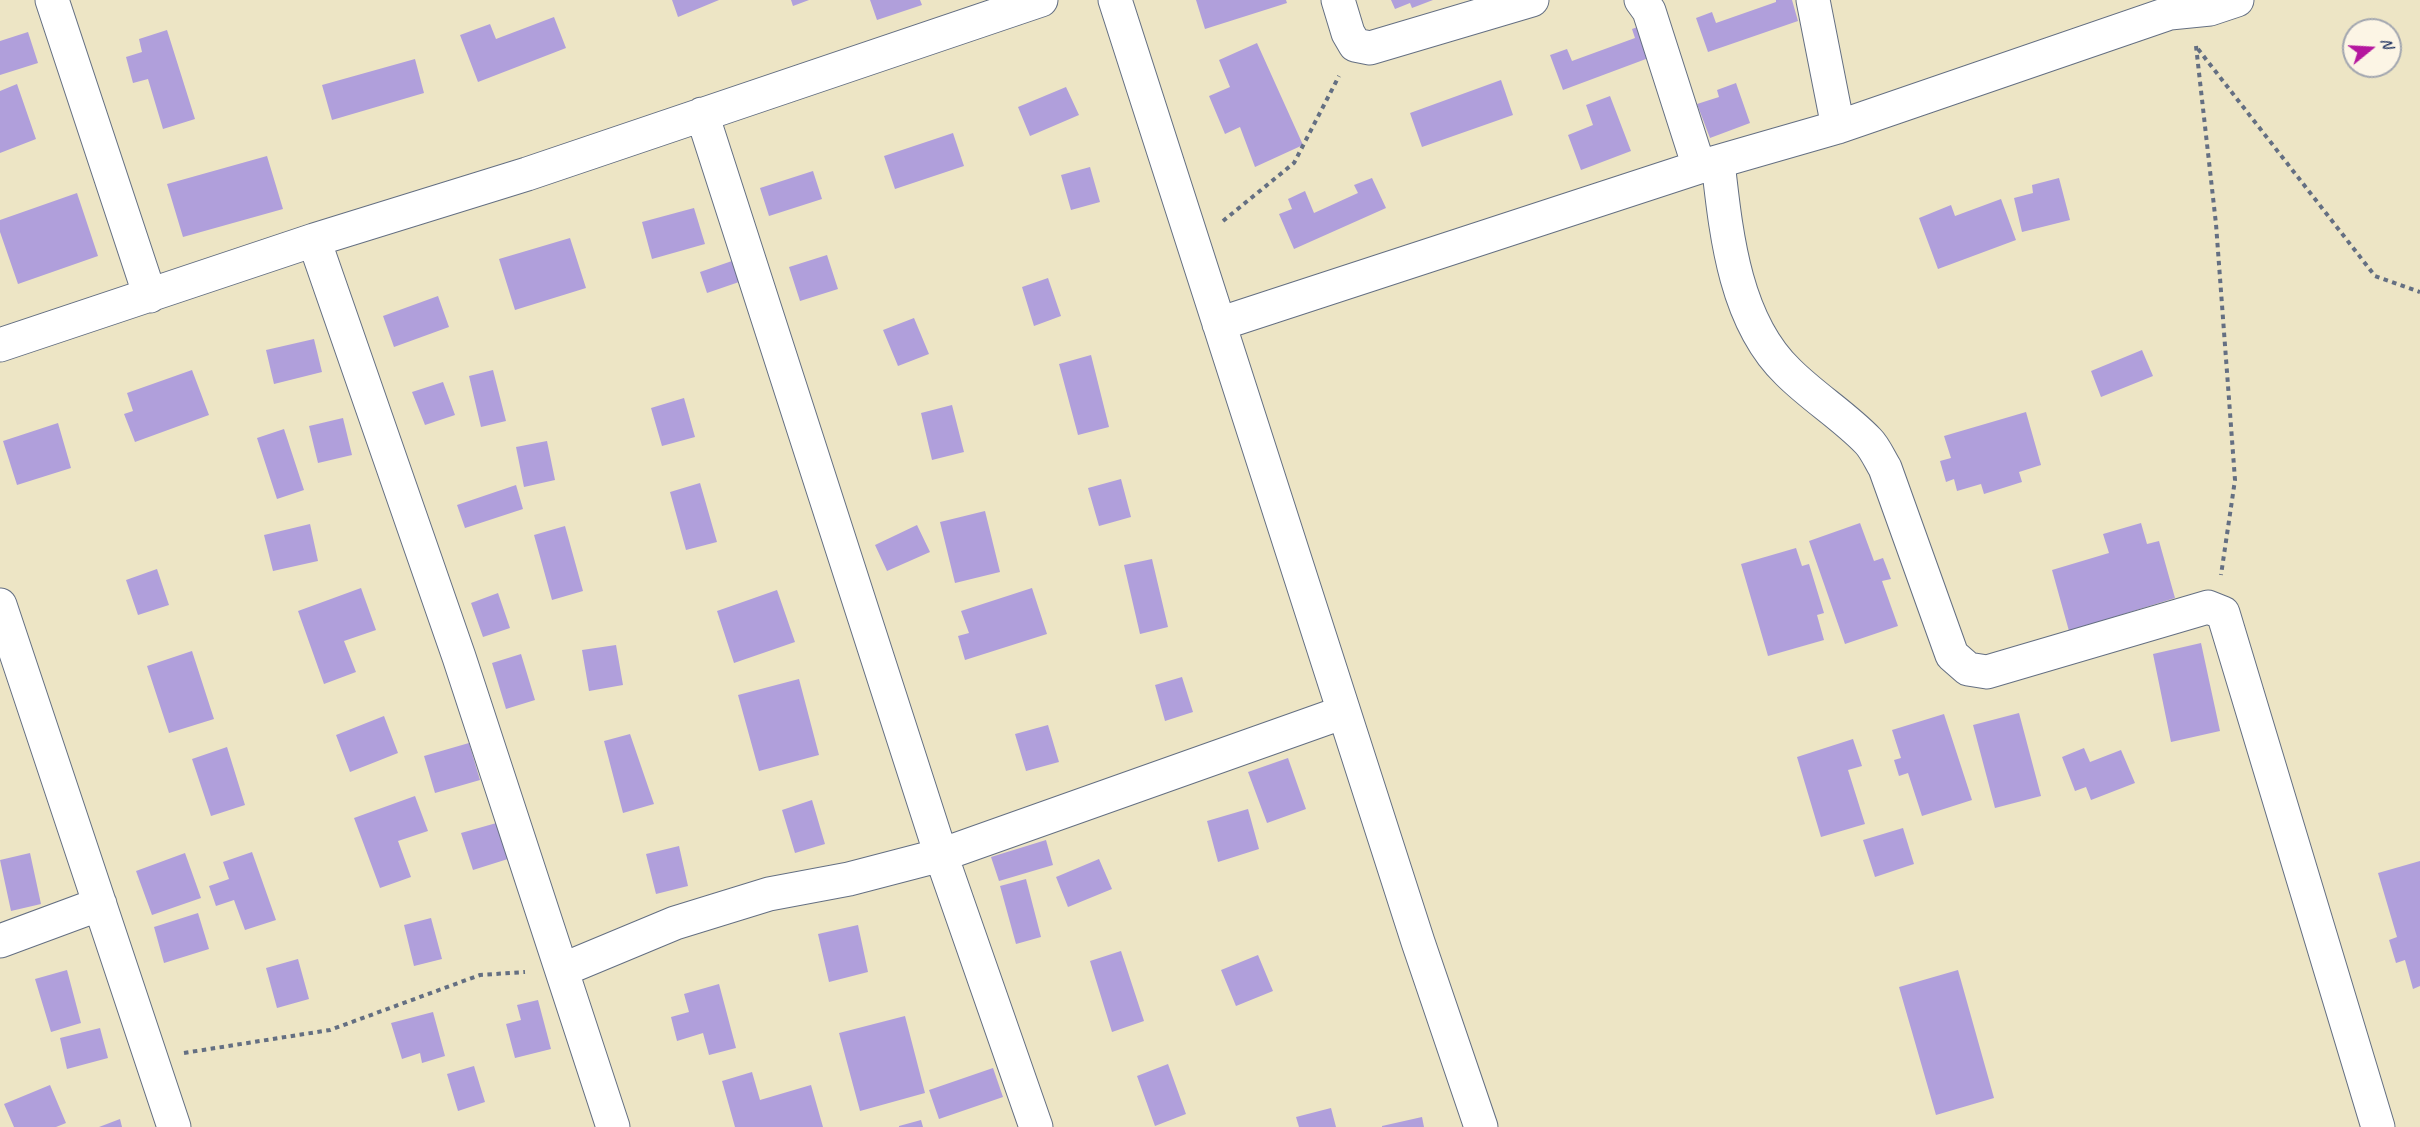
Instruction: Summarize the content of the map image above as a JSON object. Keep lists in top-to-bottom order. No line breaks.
{"north":"right"}
